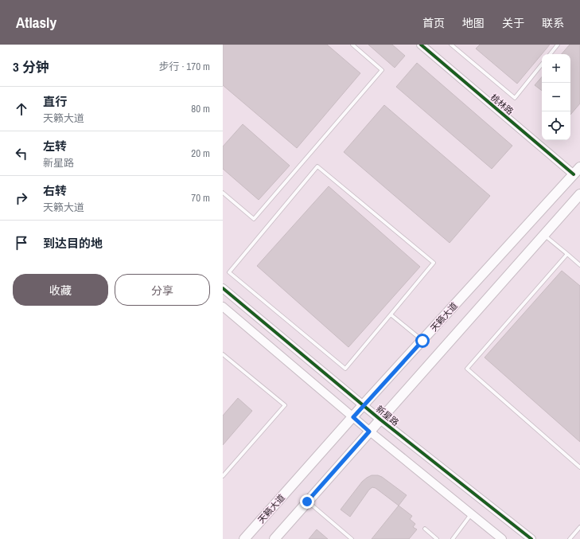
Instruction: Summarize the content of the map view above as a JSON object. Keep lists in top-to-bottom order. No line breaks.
{"streets":{"main road":["天籁大道"],"street":["桃林路","新星路"]},"crossings":[["桃林路","天籁大道"],["天籁大道","新星路"]],"page":{"header":"Atlasly","nav":["首页","地图","关于","联系"],"heading":["3 分钟","步行 · 170 m"],"map_buttons":["+","−"],"list":[["直行","天籁大道","80 m"],["左转","新星路","20 m"],["右转","天籁大道","70 m"],"到达目的地"],"buttons":["收藏","分享"]}}
